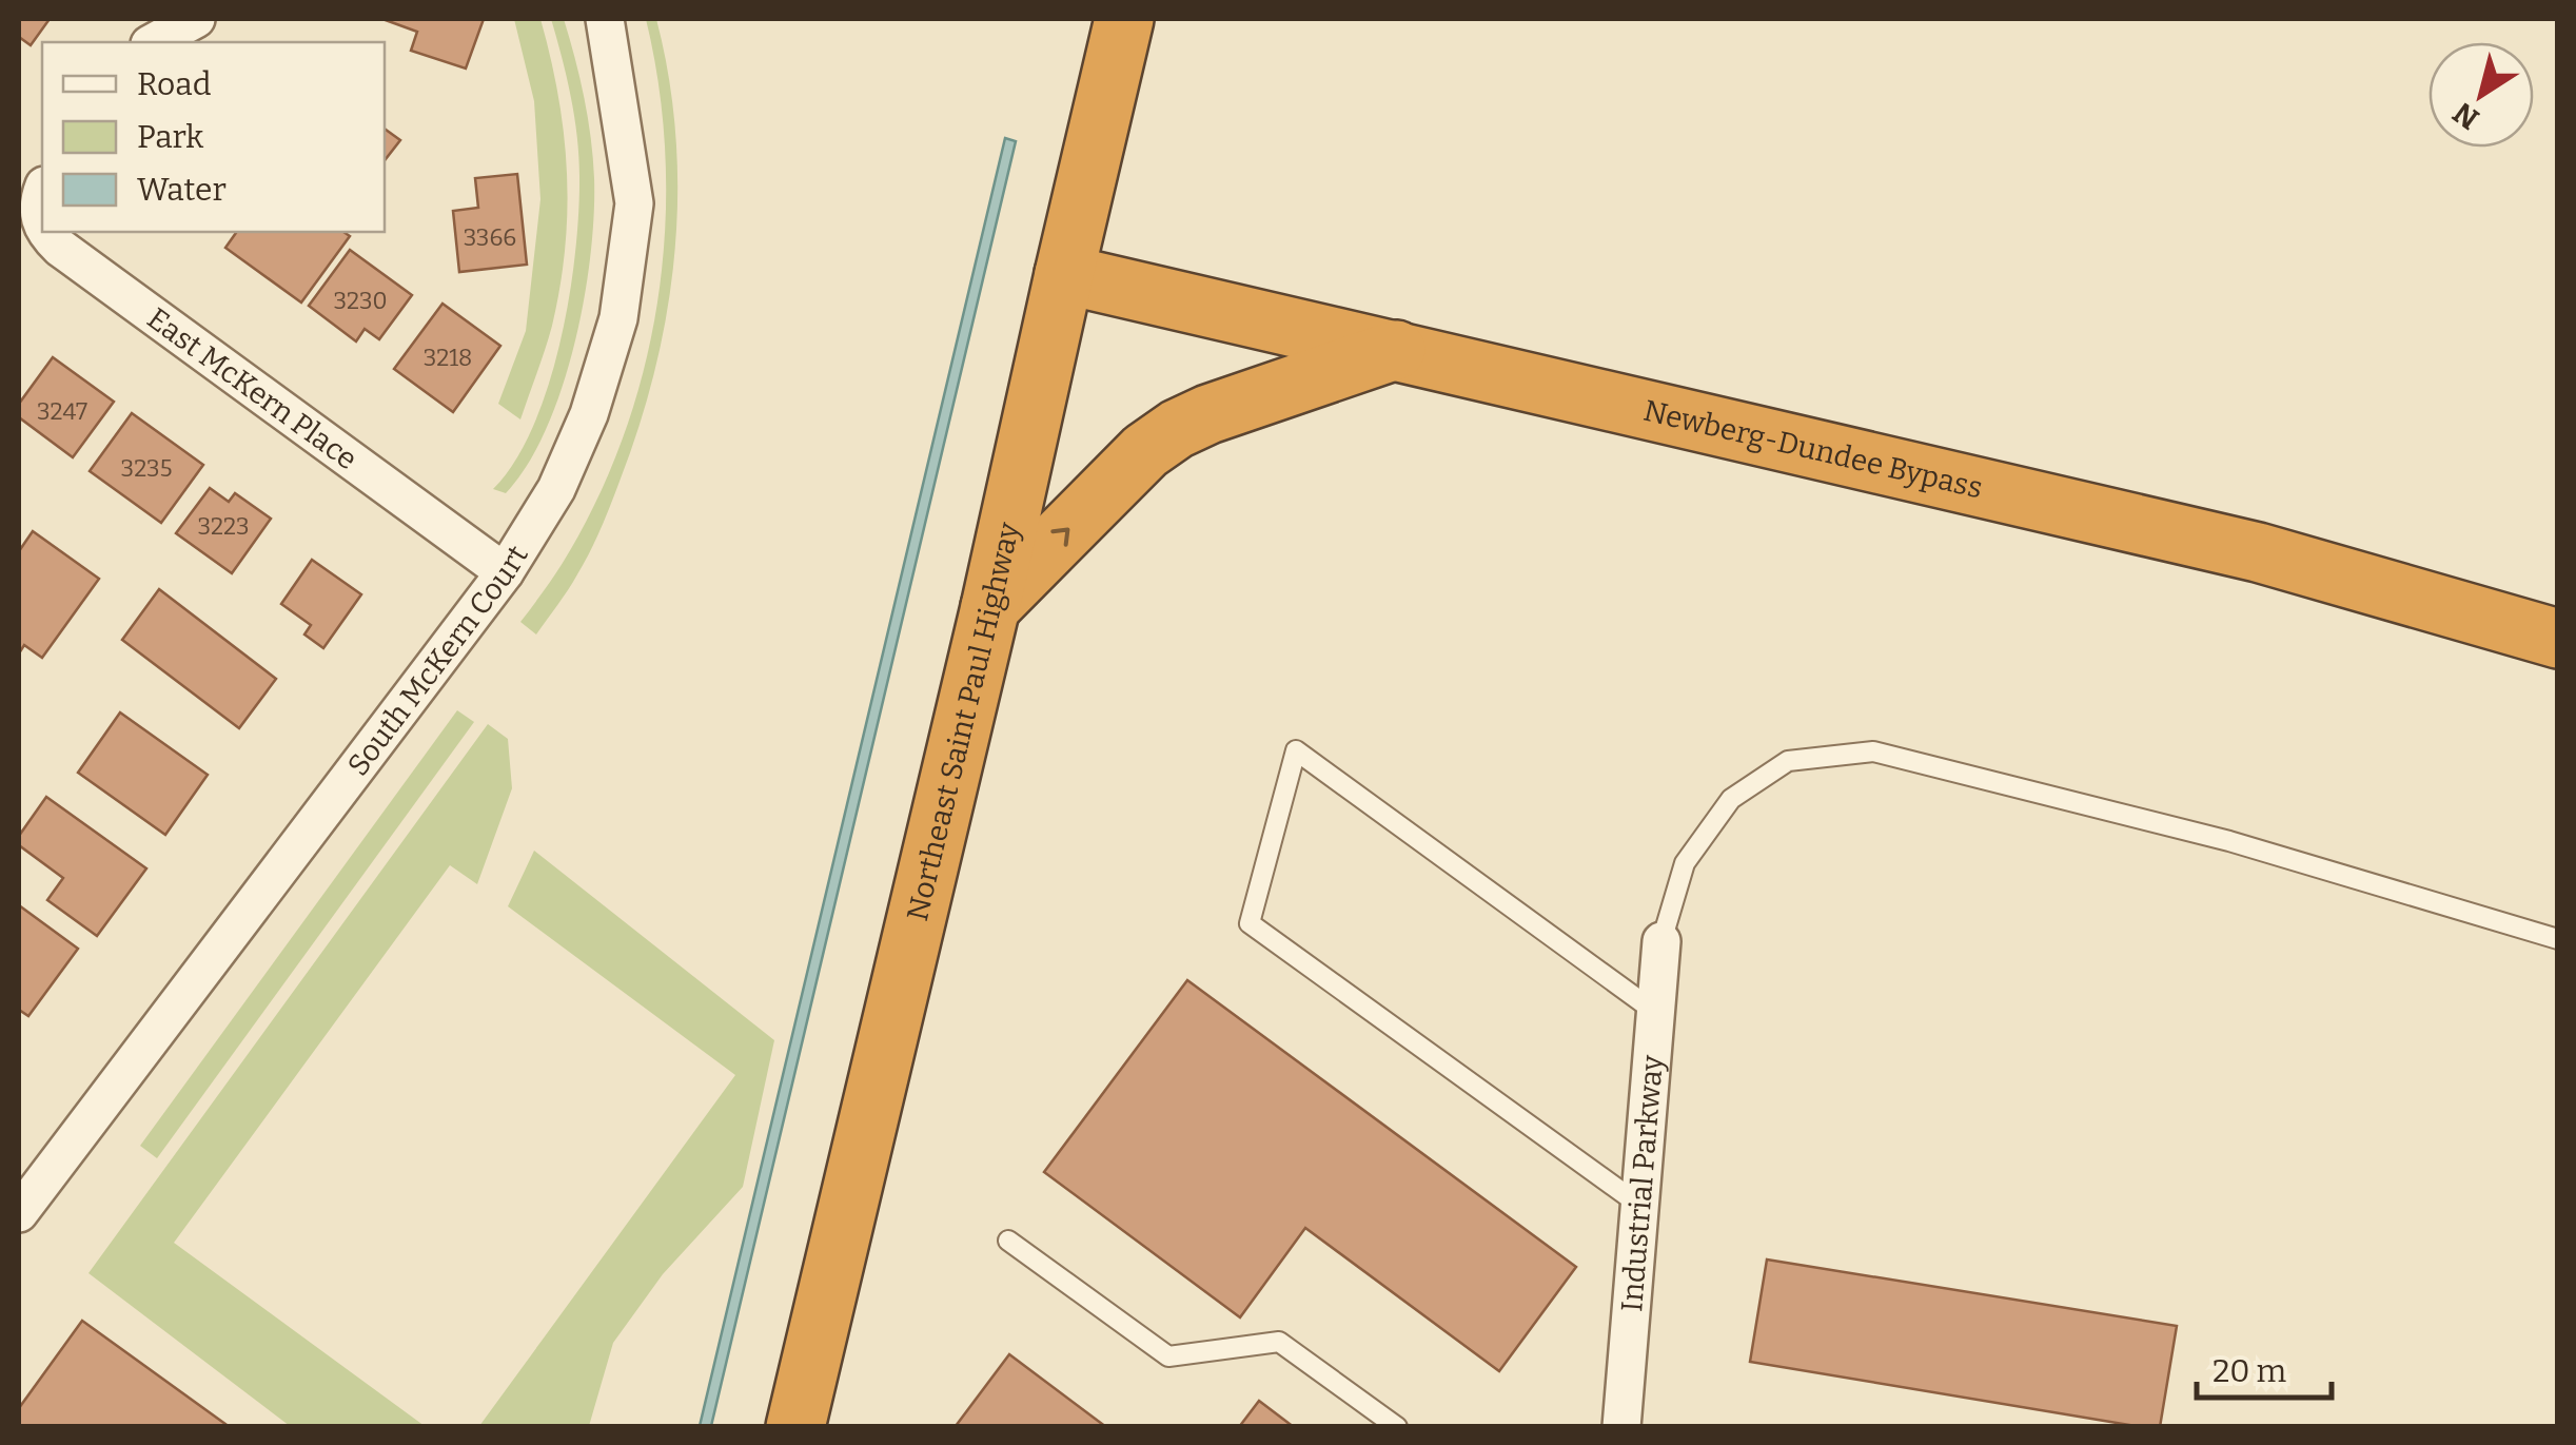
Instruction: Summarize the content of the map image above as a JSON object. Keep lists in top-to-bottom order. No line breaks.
{"streets":{"highway":["Newberg-Dundee Bypass","Northeast Saint Paul Highway"],"street":["East McKern Place","South McKern Court","Industrial Parkway"]},"crossings":[["East McKern Place","South McKern Court"],["Newberg-Dundee Bypass","Northeast Saint Paul Highway"]],"house_numbers":["3366","3230","3218","3247","3235","3223"],"legend":["Road","Park","Water"],"scale_bar":"20 m","north":"bottom left"}
